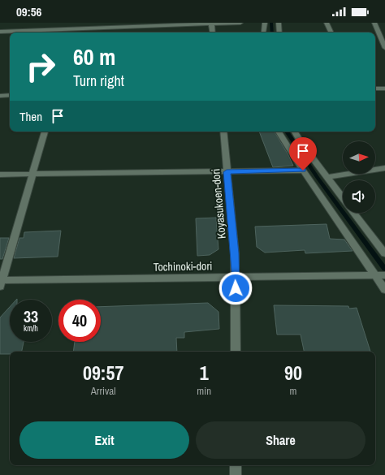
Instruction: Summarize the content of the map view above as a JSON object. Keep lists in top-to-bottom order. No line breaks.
{"streets":{"street":["Koyasukoen-dori","Tochinoki-dori"]},"crossings":[["Koyasukoen-dori","Tochinoki-dori"]],"north":"right","page":{"status":"09:56","turn":["60 m","Turn right"],"then":"Then","speed":"33 km/h","limit":"40","eta":["09:57","Arrival","1","min","90","m"],"buttons":["Exit","Share"]}}
